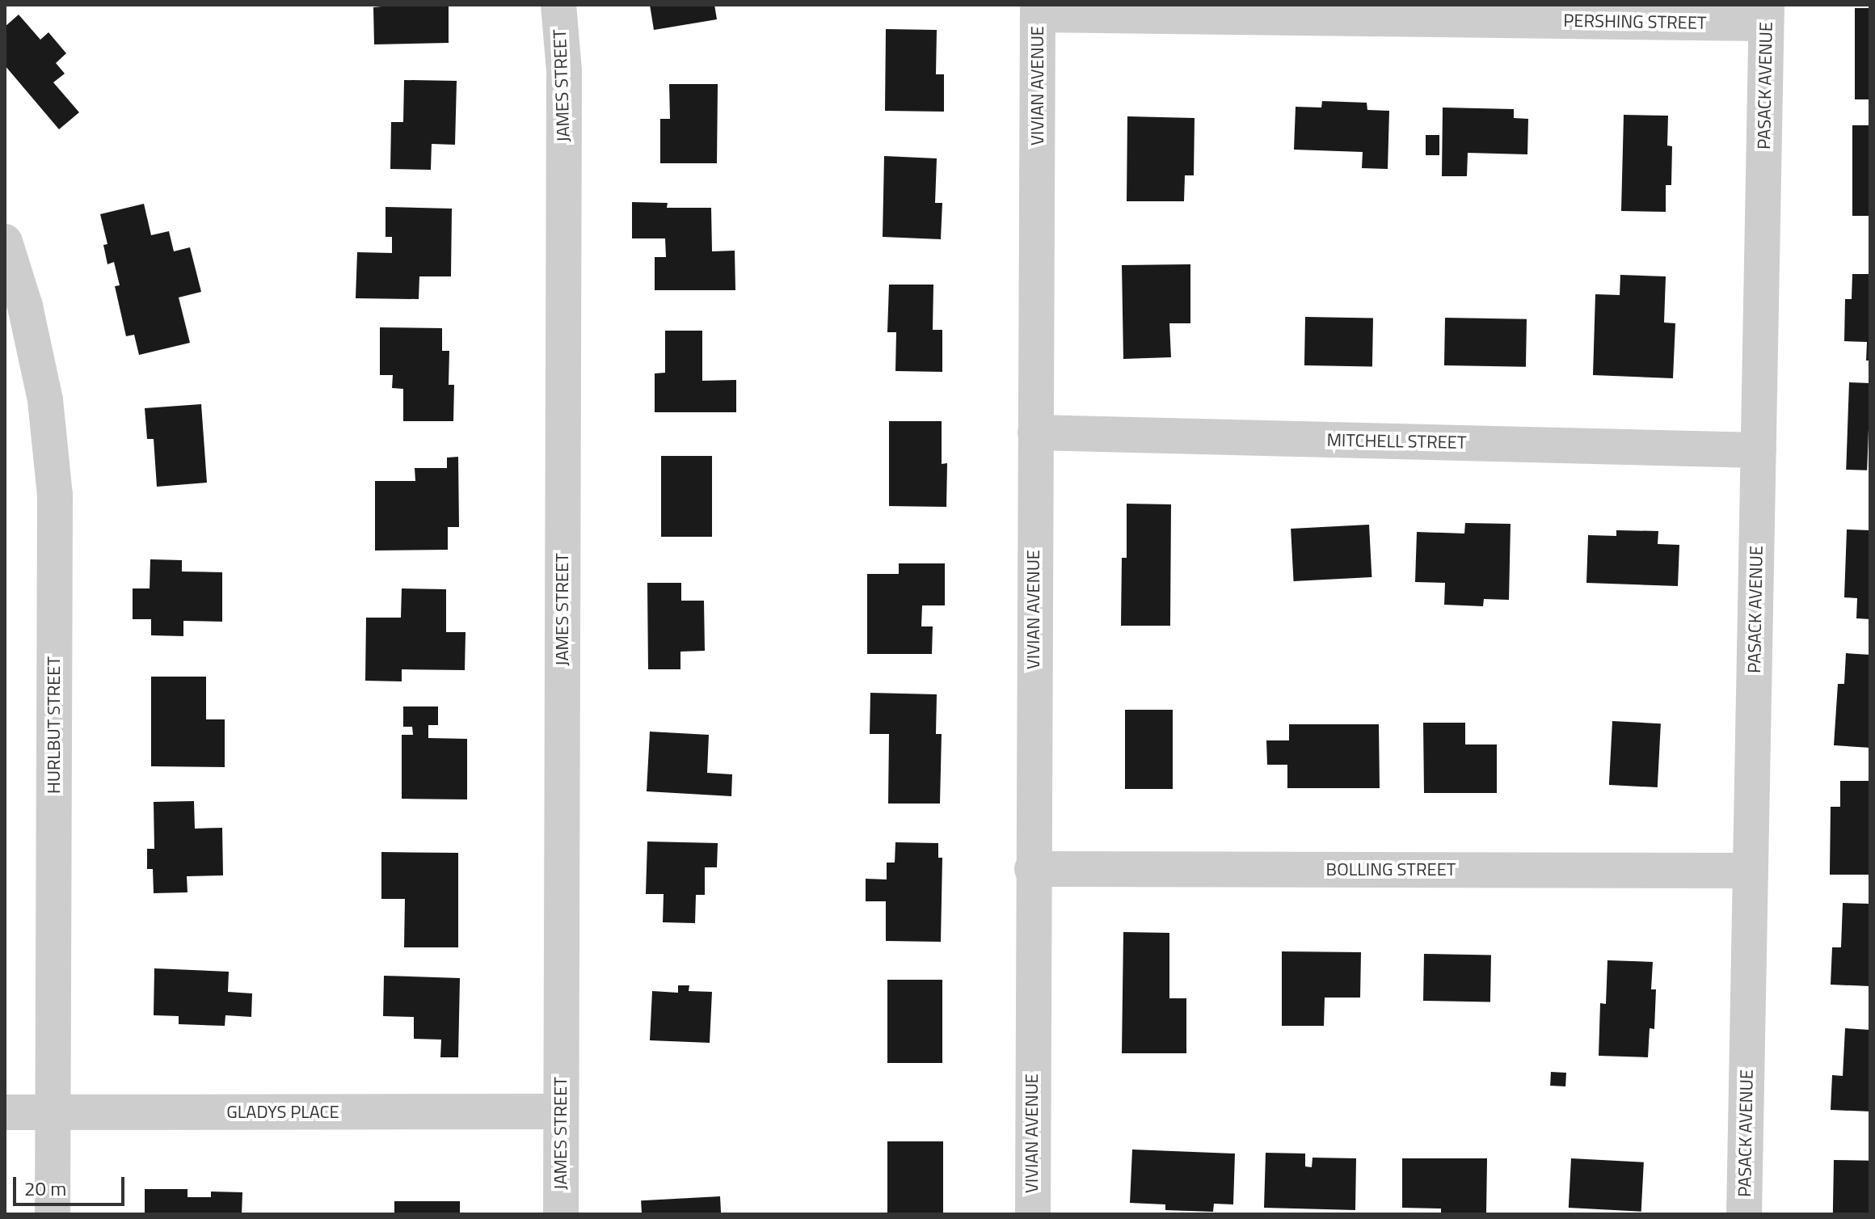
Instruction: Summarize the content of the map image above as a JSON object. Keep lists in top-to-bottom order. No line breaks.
{"streets":{"street":["PERSHING STREET","JAMES STREET","VIVIAN AVENUE","PASACK AVENUE","MITCHELL STREET","HURLBUT STREET","BOLLING STREET","GLADYS PLACE"]},"crossings":[["PERSHING STREET","VIVIAN AVENUE"],["PERSHING STREET","PASACK AVENUE"],["JAMES STREET","GLADYS PLACE"],["VIVIAN AVENUE","MITCHELL STREET"],["VIVIAN AVENUE","BOLLING STREET"],["PASACK AVENUE","MITCHELL STREET"],["PASACK AVENUE","BOLLING STREET"],["HURLBUT STREET","GLADYS PLACE"]],"scale_bar":"20 m"}
